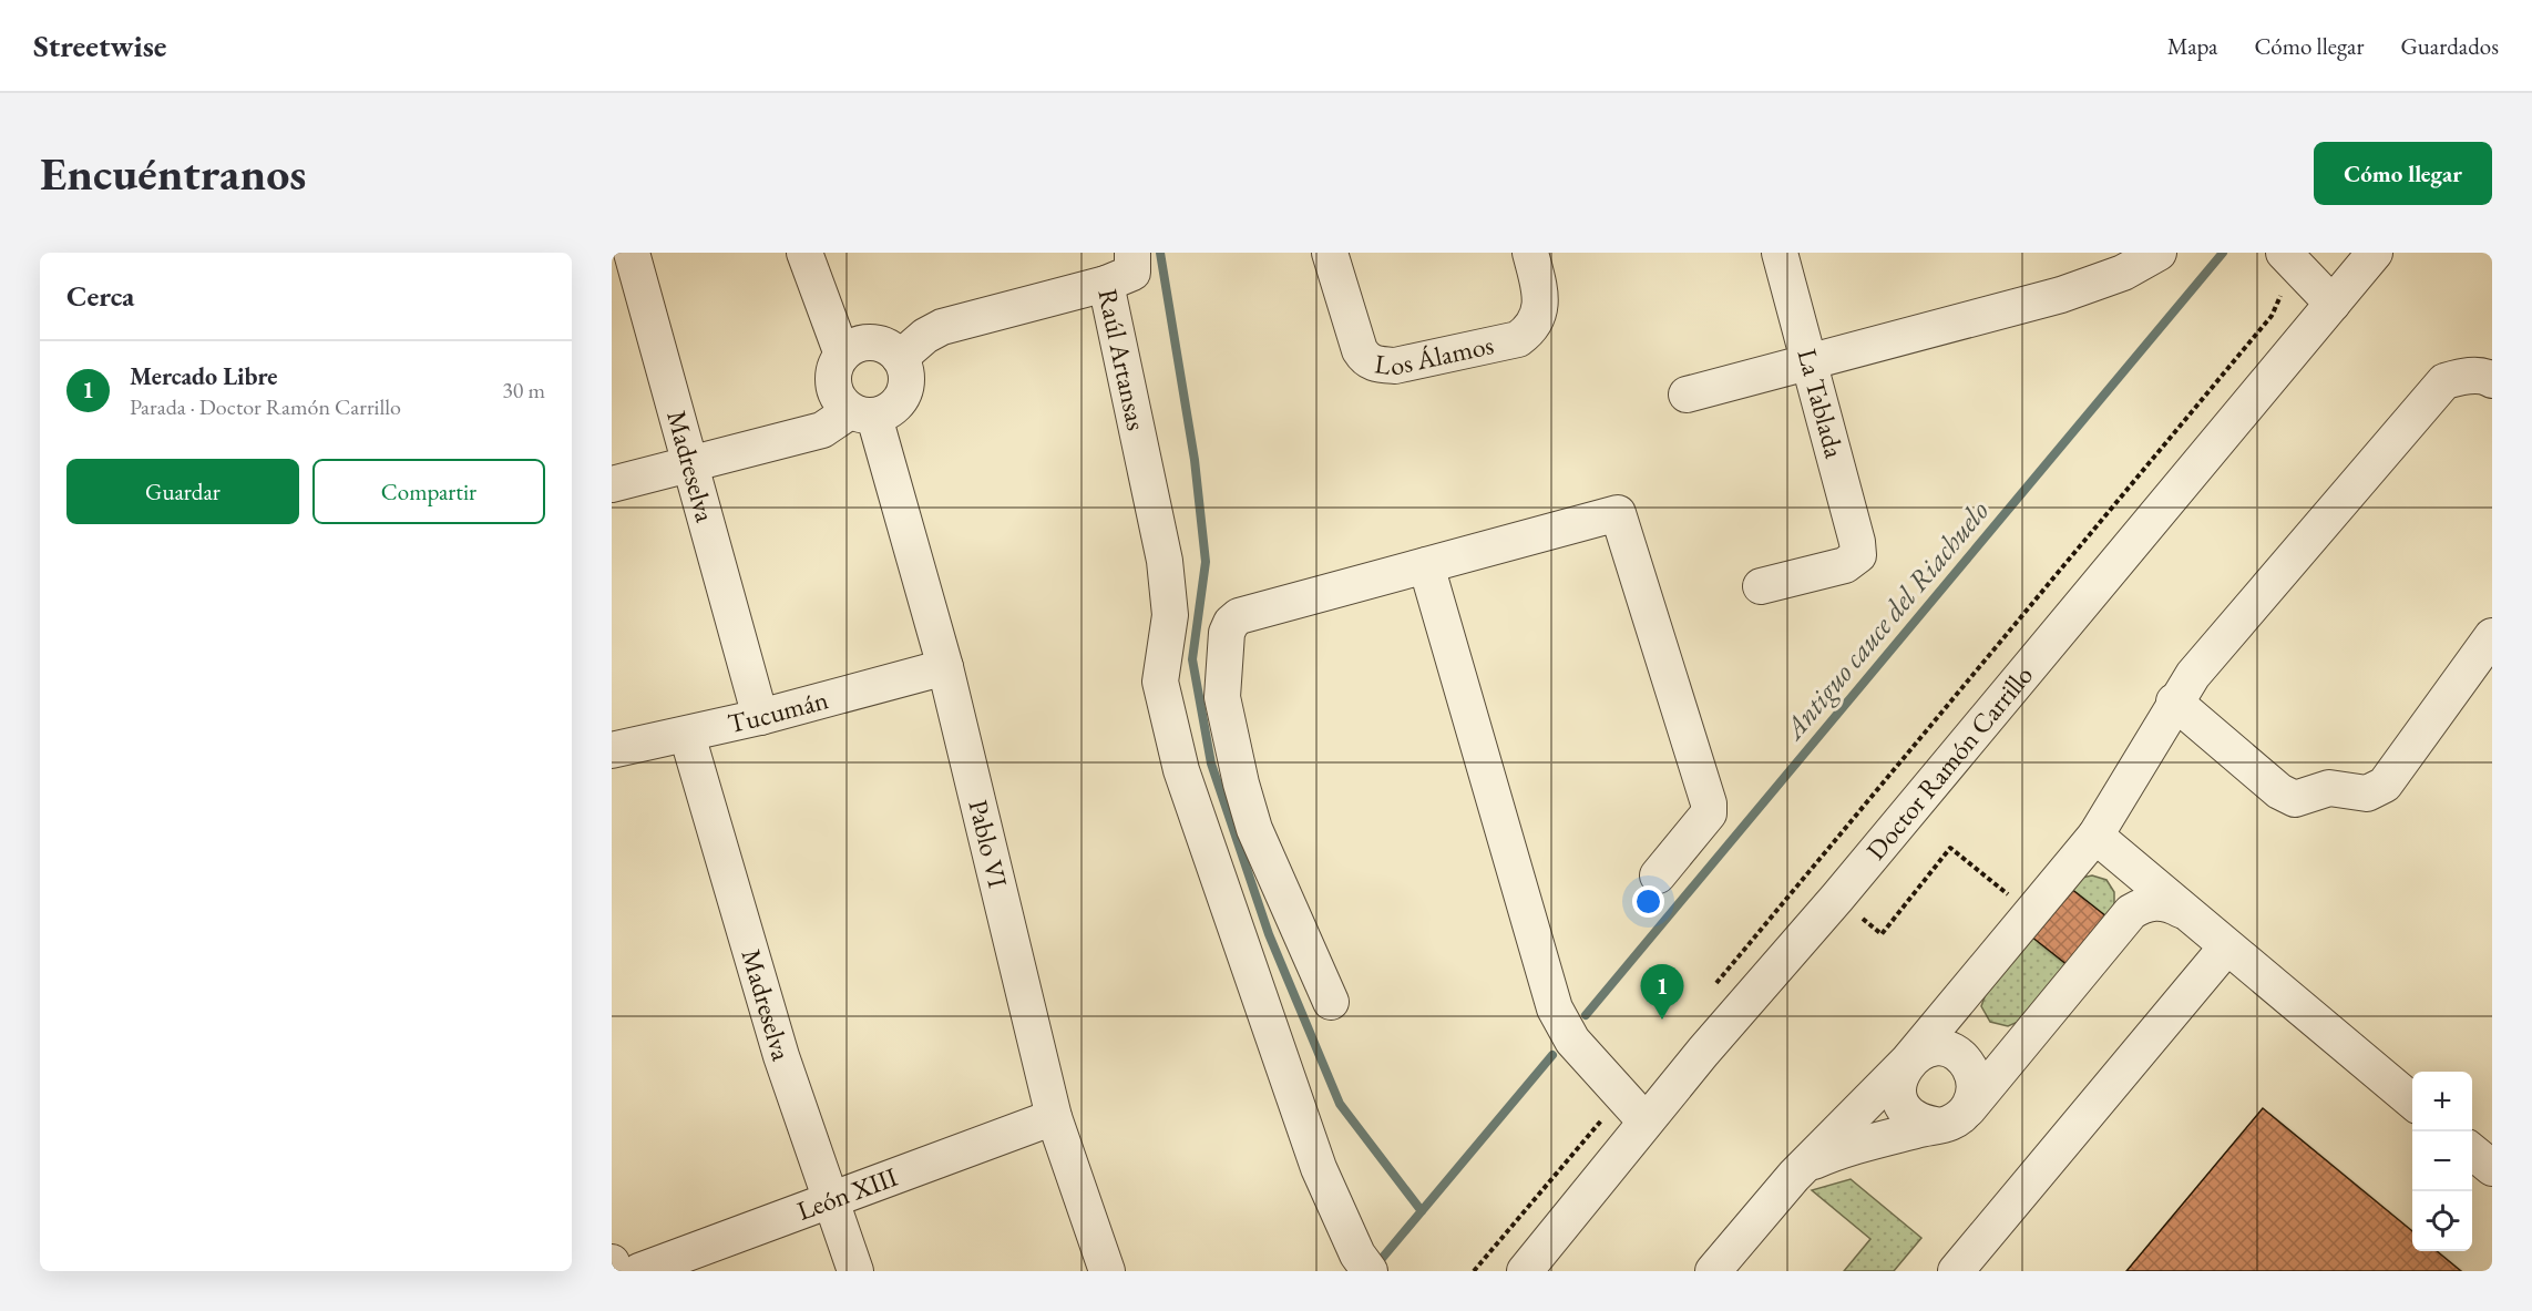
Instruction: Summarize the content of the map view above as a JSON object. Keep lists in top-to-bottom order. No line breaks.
{"streets":{"street":["Los Álamos","Raúl Artansas","La Tablada","Madreselva","Tucumán","Doctor Ramón Carrillo","Pablo VI","León XIII"]},"crossings":[["Raúl Artansas","Pablo VI"],["Madreselva","Tucumán"],["Madreselva","León XIII"],["Tucumán","Pablo VI"],["Pablo VI","León XIII"]],"water":["Antiguo cauce del Riachuelo"],"page":{"header":"Streetwise","nav":["Mapa","Cómo llegar","Guardados"],"buttons":["Cómo llegar",["Guardar","Compartir"]],"title":"Encuéntranos","heading":"Cerca","list":[{"mark":"1","name":"Mercado Libre","note":"Parada · Doctor Ramón Carrillo","value":"30 m"}],"pins":"1","map_buttons":["+","−"]}}
